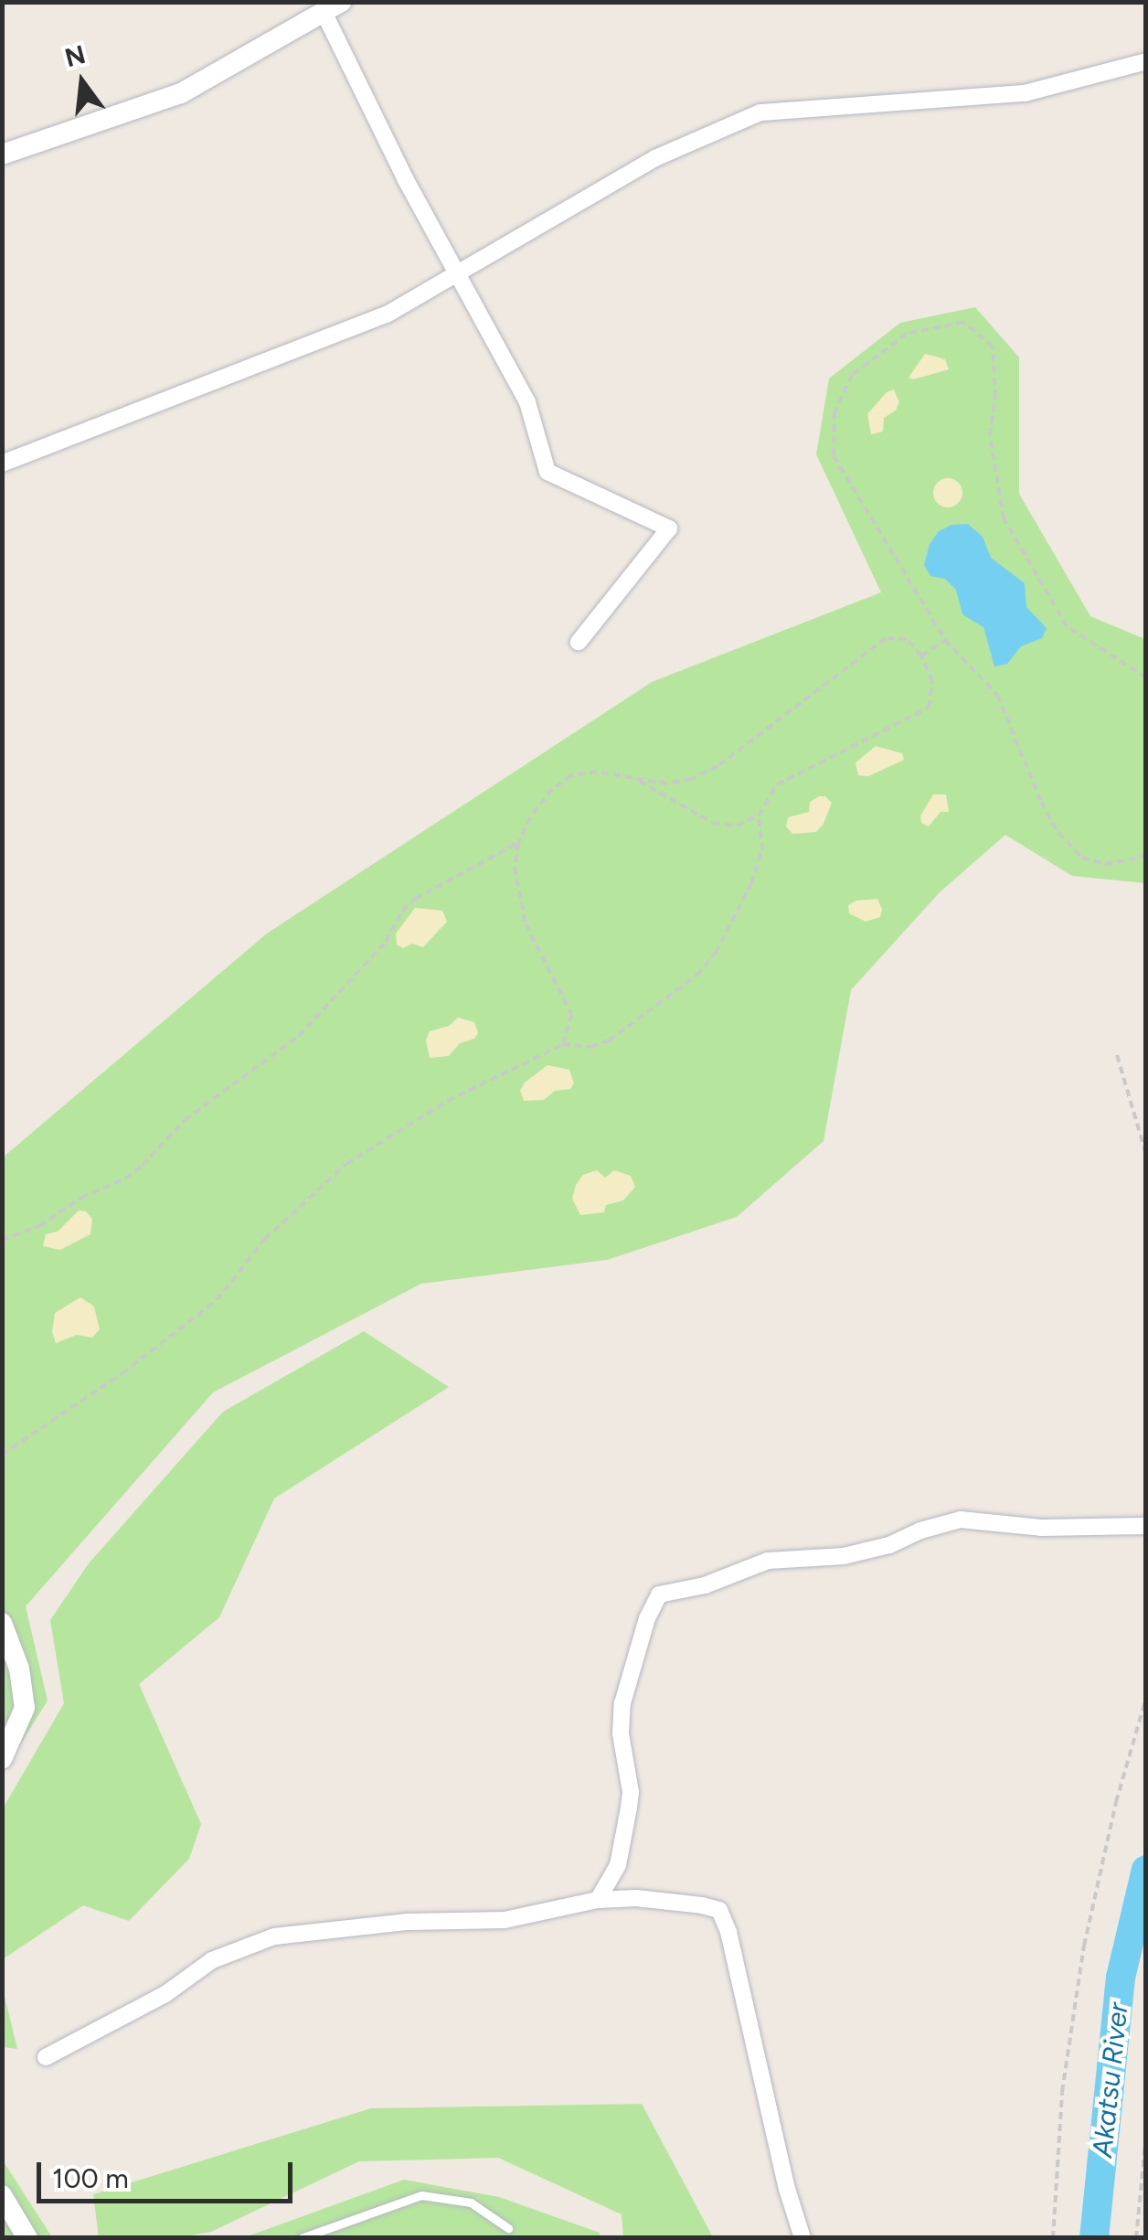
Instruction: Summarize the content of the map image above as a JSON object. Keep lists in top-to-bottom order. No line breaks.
{"water":["Akatsu River"],"scale_bar":"100 m","north":"top"}
